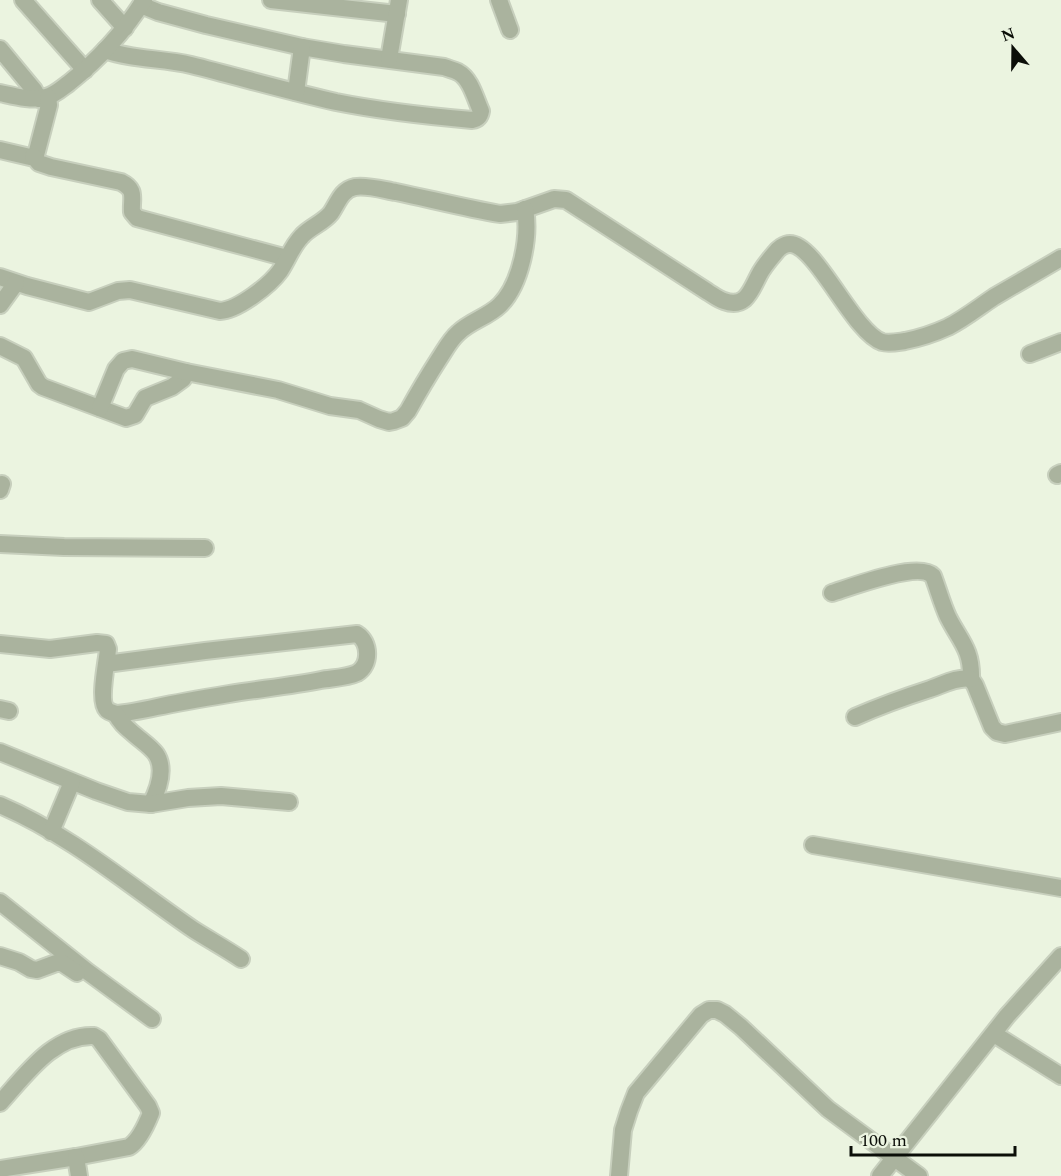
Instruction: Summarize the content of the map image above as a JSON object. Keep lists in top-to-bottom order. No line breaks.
{"scale_bar":"100 m","north":"top"}
